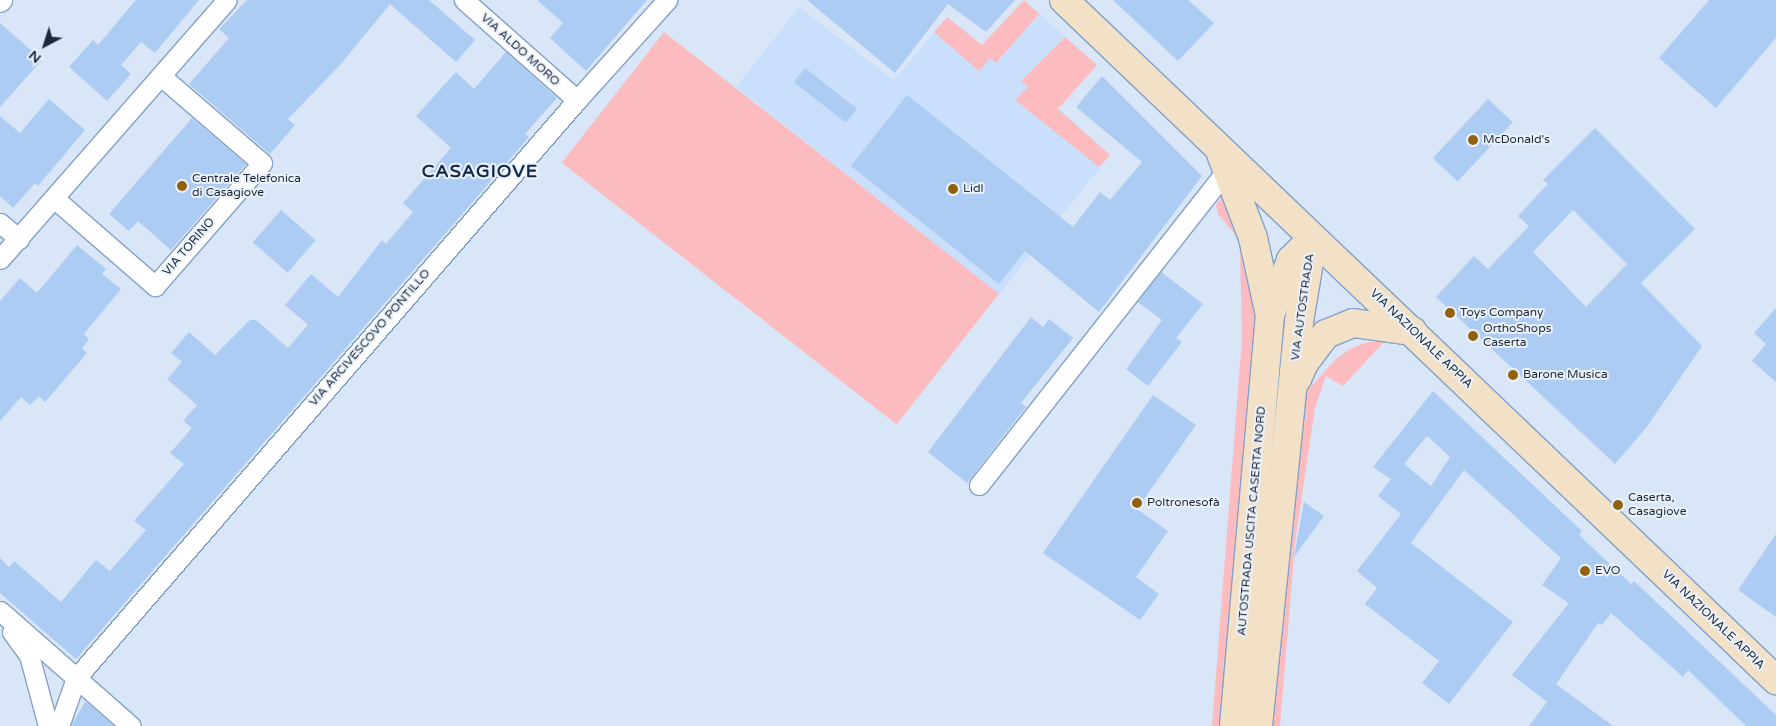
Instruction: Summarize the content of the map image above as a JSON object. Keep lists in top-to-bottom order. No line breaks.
{"streets":{"main road":["VIA AUTOSTRADA","VIA NAZIONALE APPIA","AUTOSTRADA USCITA CASERTA NORD"],"street":["VIA ALDO MORO","VIA TORINO","VIA ARCIVESCOVO PONTILLO"]},"crossings":[["VIA ALDO MORO","VIA ARCIVESCOVO PONTILLO"],["VIA AUTOSTRADA","VIA NAZIONALE APPIA"],["VIA AUTOSTRADA","AUTOSTRADA USCITA CASERTA NORD"]],"districts":["CASAGIOVE"],"places":["McDonald's","Centrale Telefonica di Casagiove","Lidl","Toys Company","OrthoShops Caserta","Barone Musica","Poltronesofà","Caserta, Casagiove","EVO"],"north":"bottom left"}
